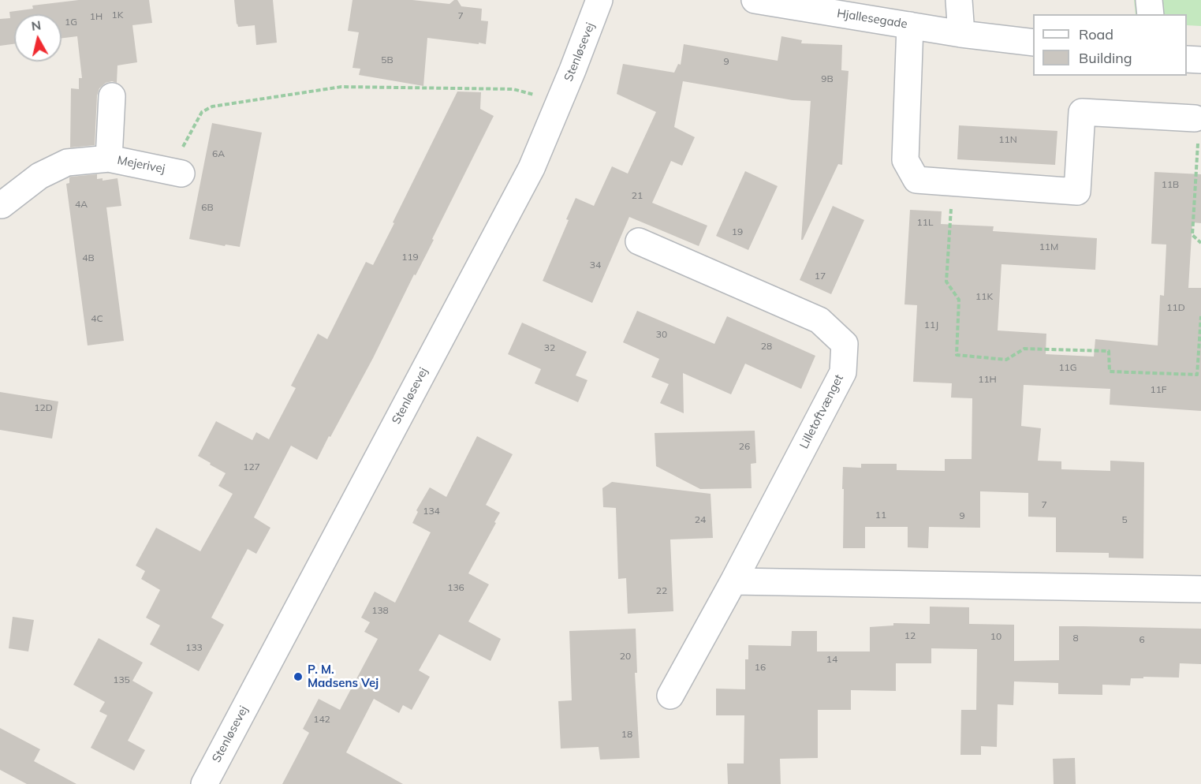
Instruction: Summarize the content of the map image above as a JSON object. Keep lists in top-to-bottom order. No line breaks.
{"streets":{"street":["Hjallesegade","Stenløsevej","Mejerivej","Lilletoftvænget"]},"places":["P. M. Madsens Vej"],"house_numbers":["1K","7","1H","1G","5B","9","9B","11N","6A","11B","21","4A","6B","11L","19","11M","119","4B","34","17","11K","11D","4C","11J","30","28","32","11G","11H","11F","12D","26","127","7","134","11","9","24","5","136","22","138","12","10","8","6","133","20","14","16","135","142","18"],"legend":["Road","Building"],"north":"top"}
